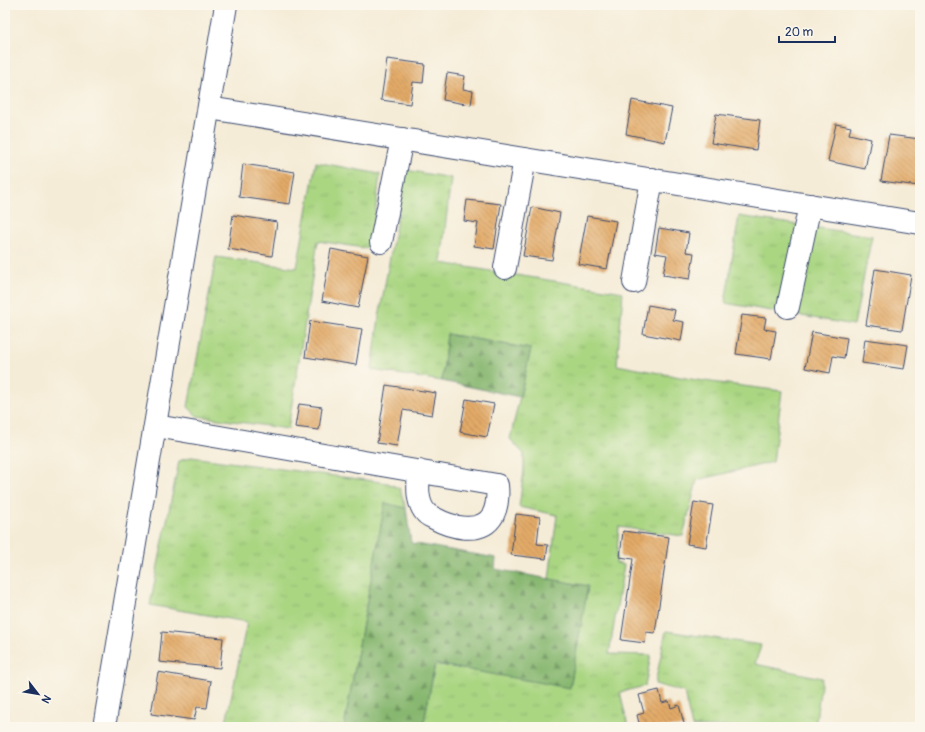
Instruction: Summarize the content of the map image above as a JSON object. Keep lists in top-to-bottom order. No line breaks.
{"scale_bar":"20 m","north":"bottom right"}
